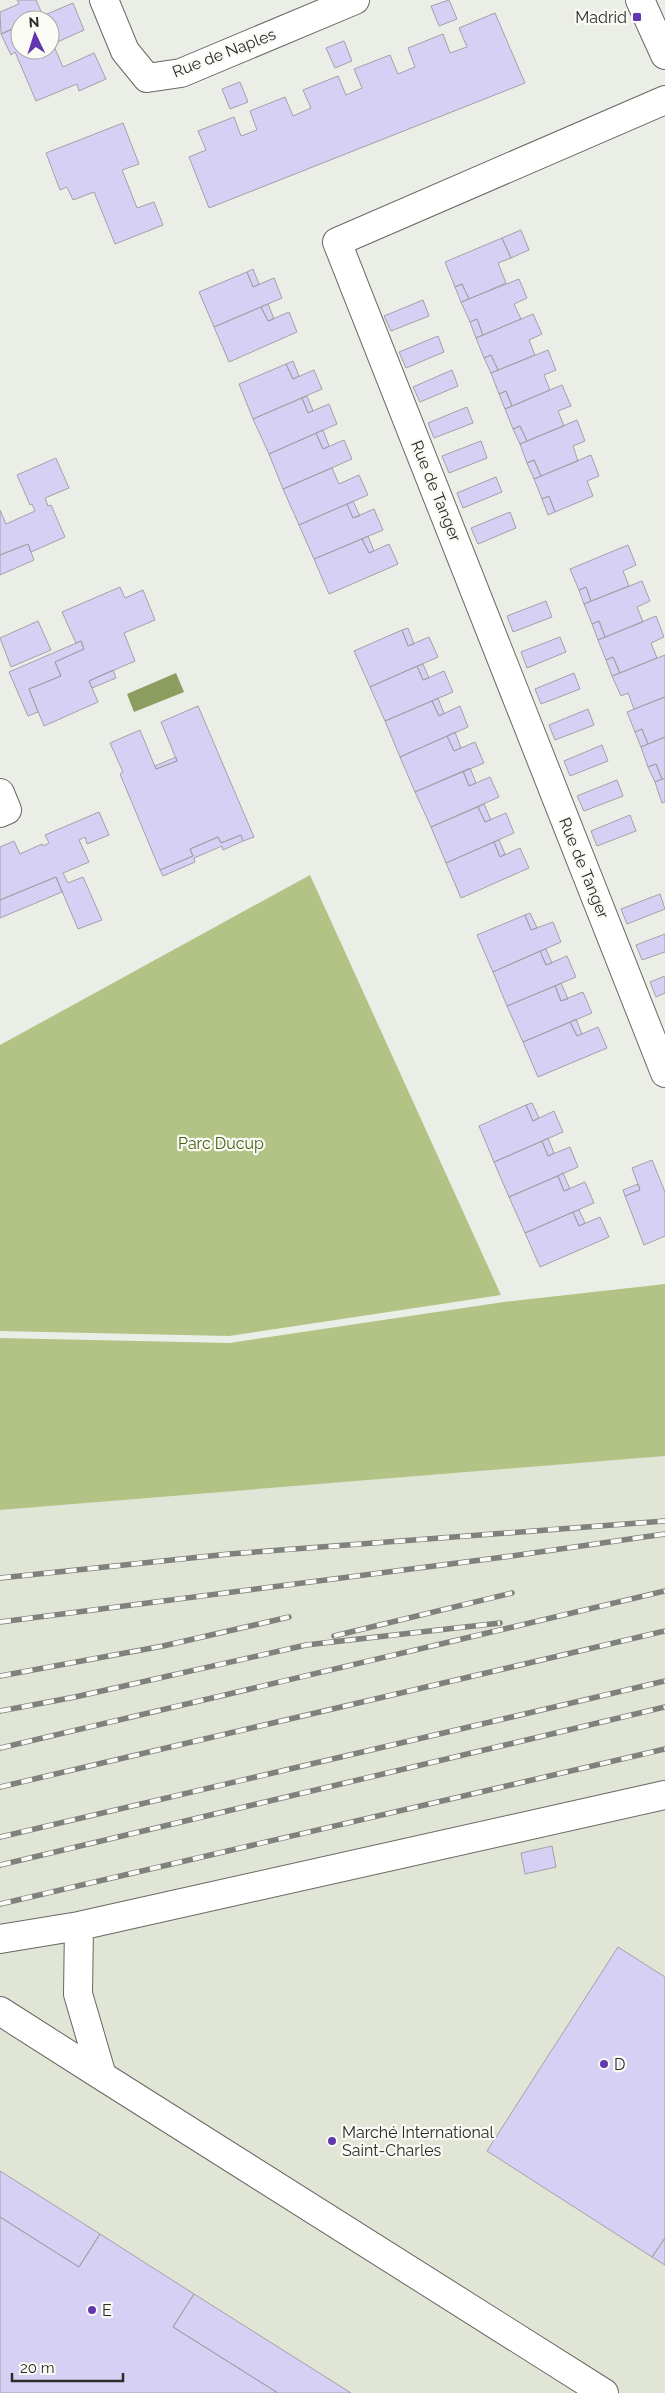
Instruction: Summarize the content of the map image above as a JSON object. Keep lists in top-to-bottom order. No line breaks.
{"streets":{"street":["Rue de Naples","Rue de Tanger"]},"parks":["Parc Ducup"],"places":{"transit":["Madrid"],"other":["D","Marché International Saint-Charles","E"]},"scale_bar":"20 m","north":"top"}
